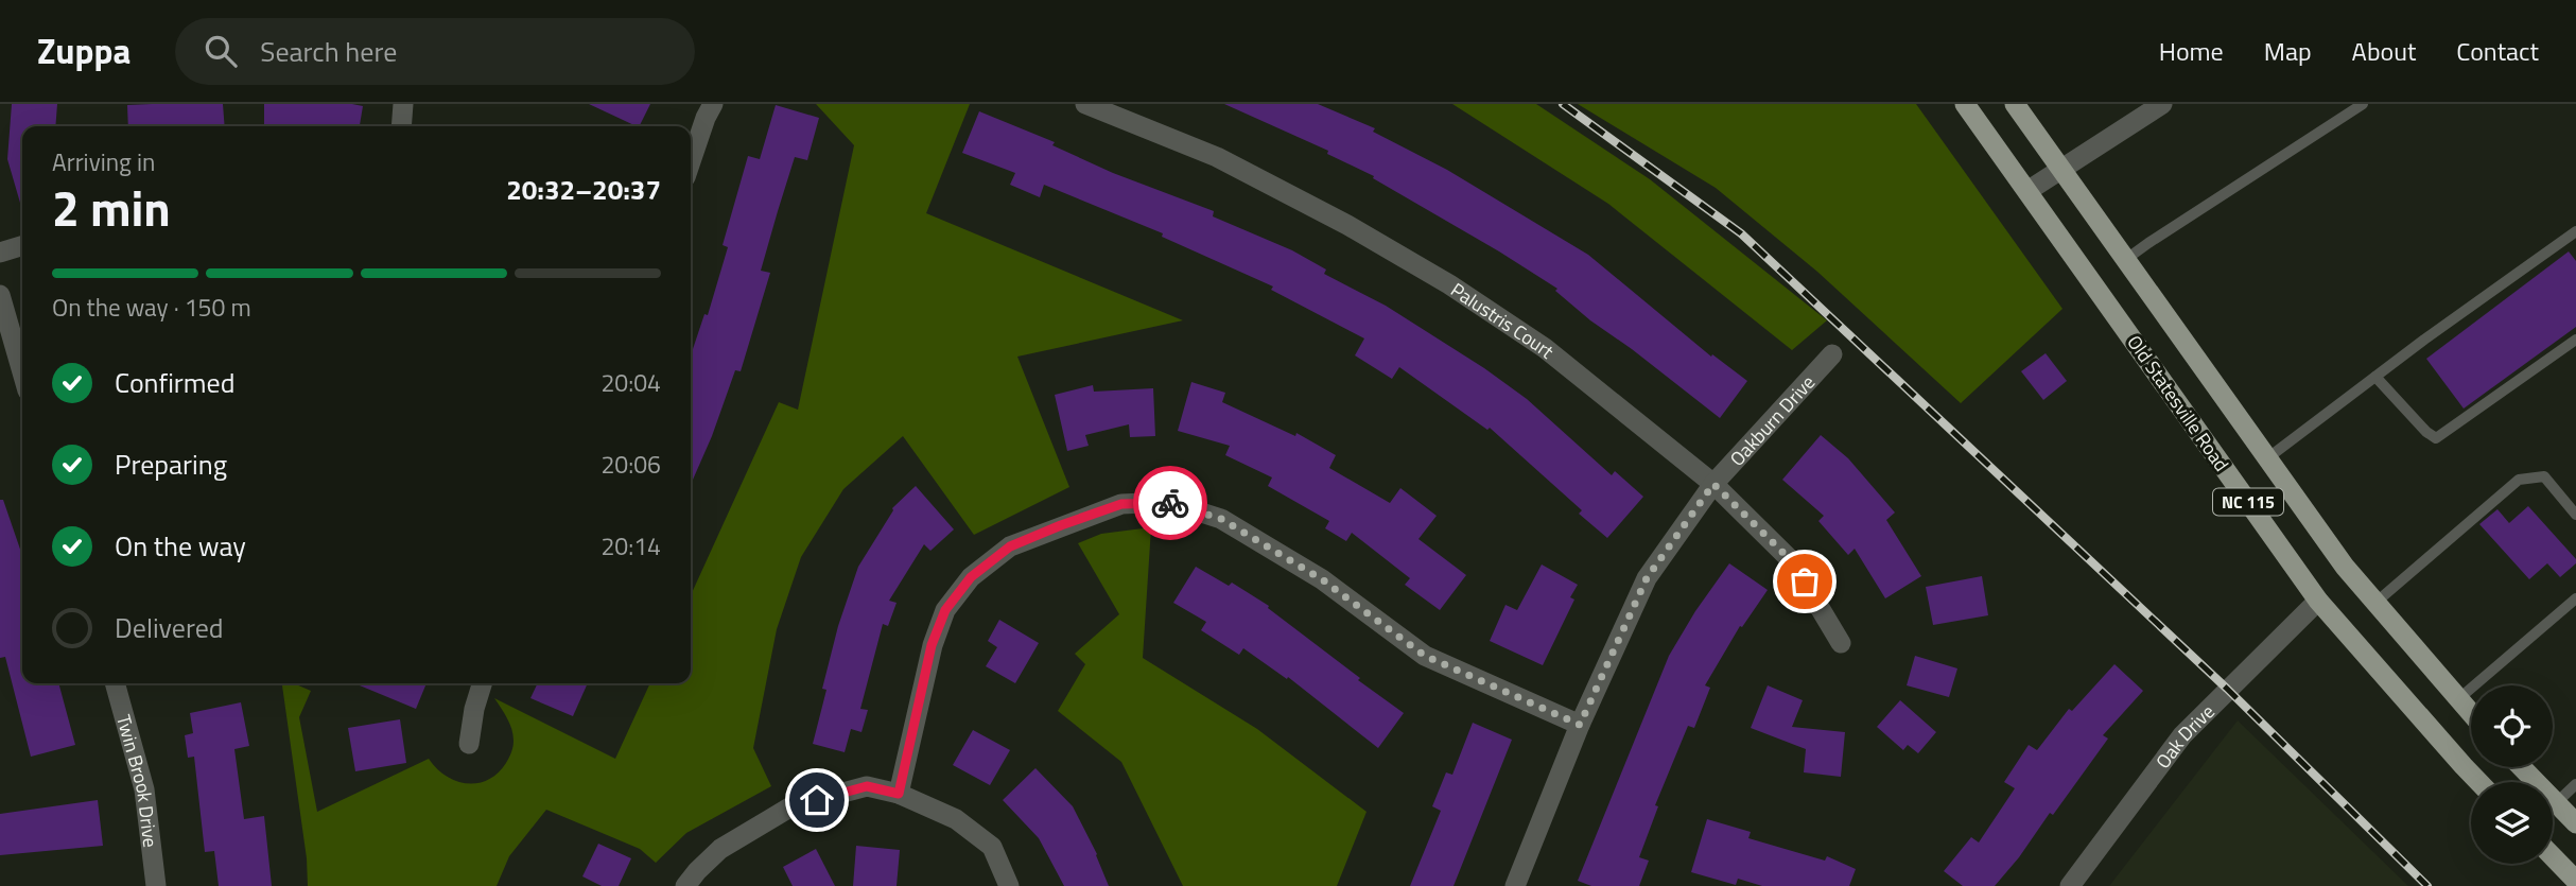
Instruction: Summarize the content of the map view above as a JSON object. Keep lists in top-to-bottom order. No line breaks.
{"streets":{"main road":["Old Statesville Road","NC 115"],"street":["Palustris Court","Oakburn Drive","Oak Drive","Twin Brook Drive"]},"crossings":[["Palustris Court","Oakburn Drive"],["Old Statesville Road","Oak Drive"]],"page":{"header":"Zuppa","search":"Search here","nav":["Home","Map","About","Contact"],"heading":["2 min","Arriving in","20:32–20:37"],"bar":"On the way · 150 m","list":[["Confirmed","20:04"],["Preparing","20:06"],["On the way","20:14"],"Delivered"]}}
